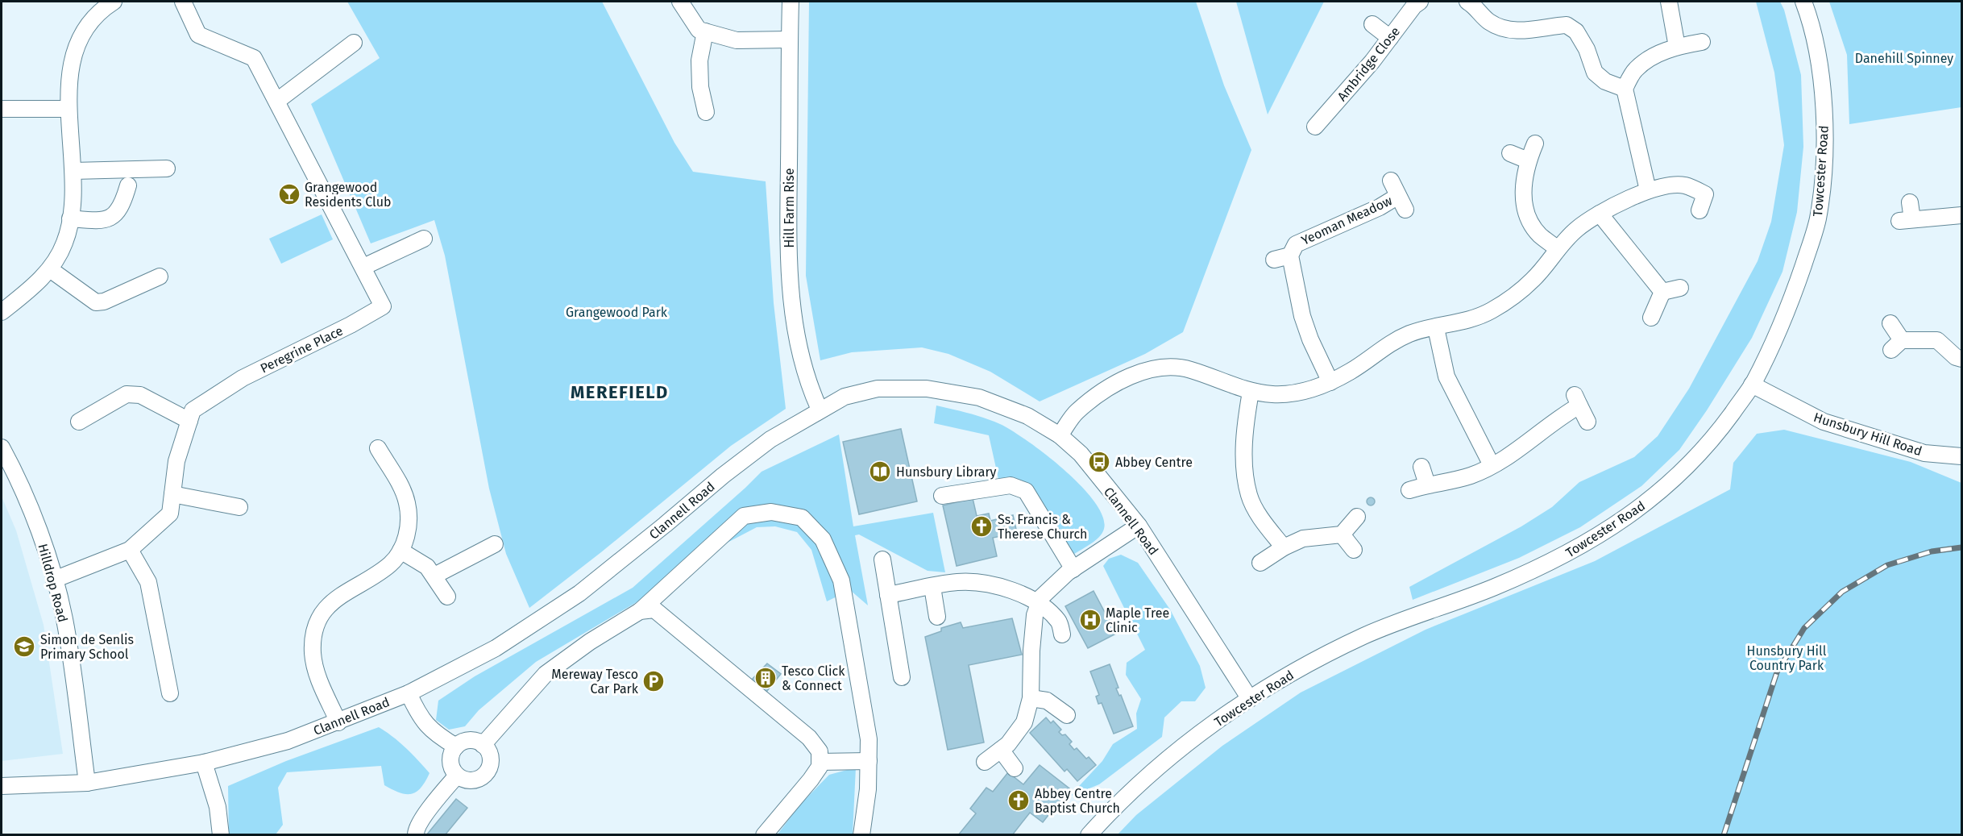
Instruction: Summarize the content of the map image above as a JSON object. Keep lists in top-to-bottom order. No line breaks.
{"streets":{"street":["Ambridge Close","Towcester Road","Hill Farm Rise","Yeoman Meadow","Peregrine Place","Hunsbury Hill Road","Clannell Road","Hilldrop Road"]},"crossings":[["Towcester Road","Hunsbury Hill Road"],["Towcester Road","Clannell Road"],["Hill Farm Rise","Clannell Road"],["Peregrine Place","Hilldrop Road"],["Clannell Road","Hilldrop Road"]],"districts":["MEREFIELD"],"parks":["Danehill Spinney","Grangewood Park","Hunsbury Hill Country Park"],"places":{"bar":["Grangewood Residents Club"],"bus stop":["Abbey Centre"],"library":["Hunsbury Library"],"church":["Ss. Francis & Therese Church","Abbey Centre Baptist Church"],"hospital":["Maple Tree Clinic"],"school or university":["Simon de Senlis Primary School"],"building":["Tesco Click & Connect"],"parking":["Mereway Tesco Car Park"]}}
